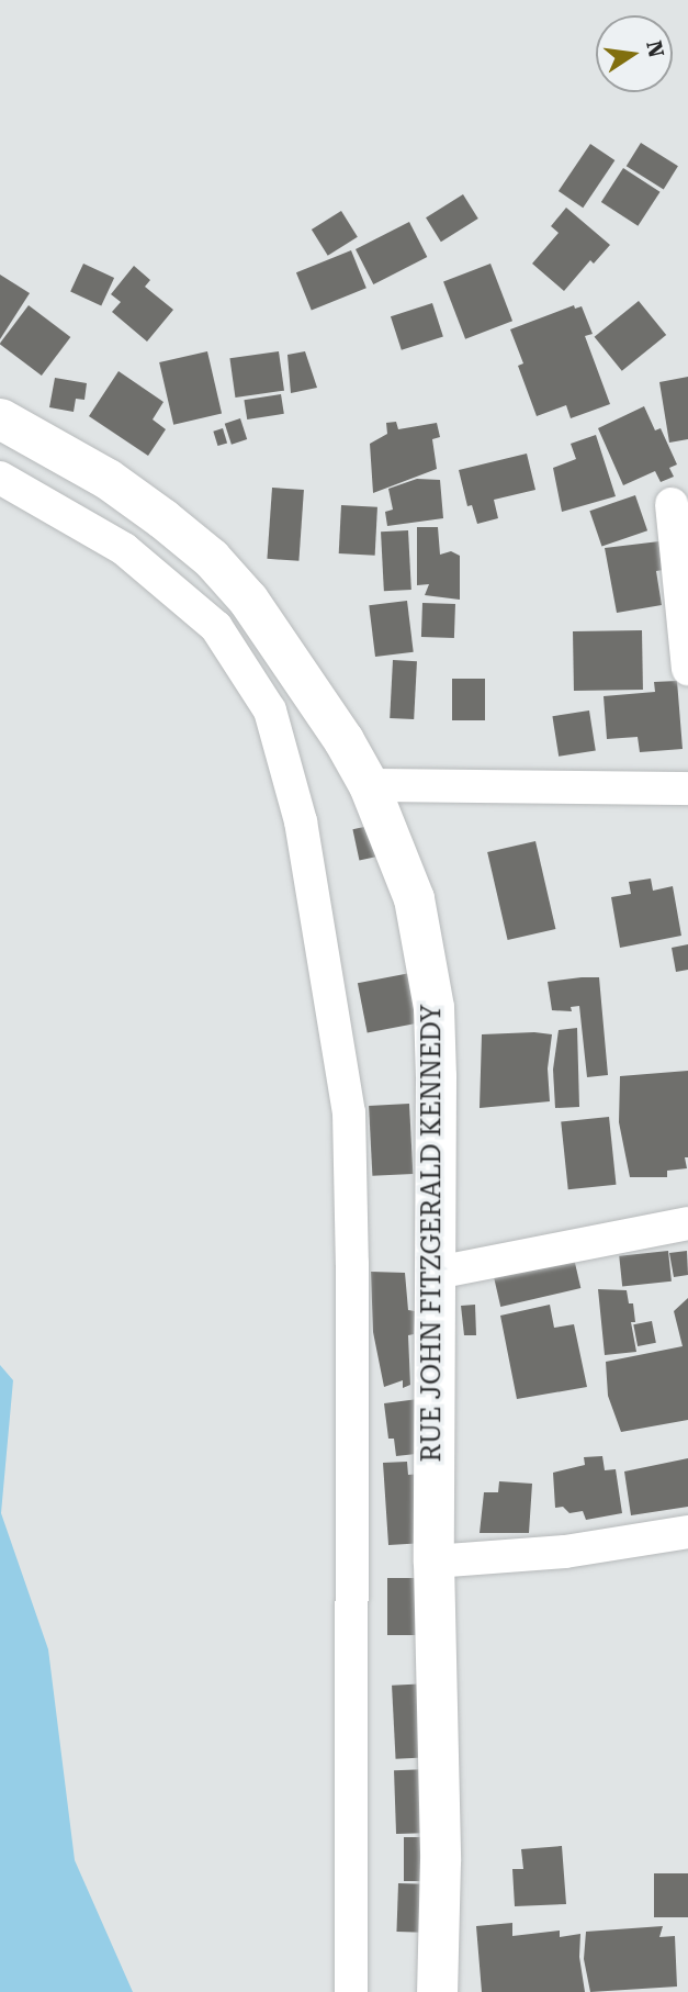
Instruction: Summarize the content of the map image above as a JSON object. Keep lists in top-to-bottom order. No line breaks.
{"streets":{"street":["RUE JOHN FITZGERALD KENNEDY"]},"north":"right"}
